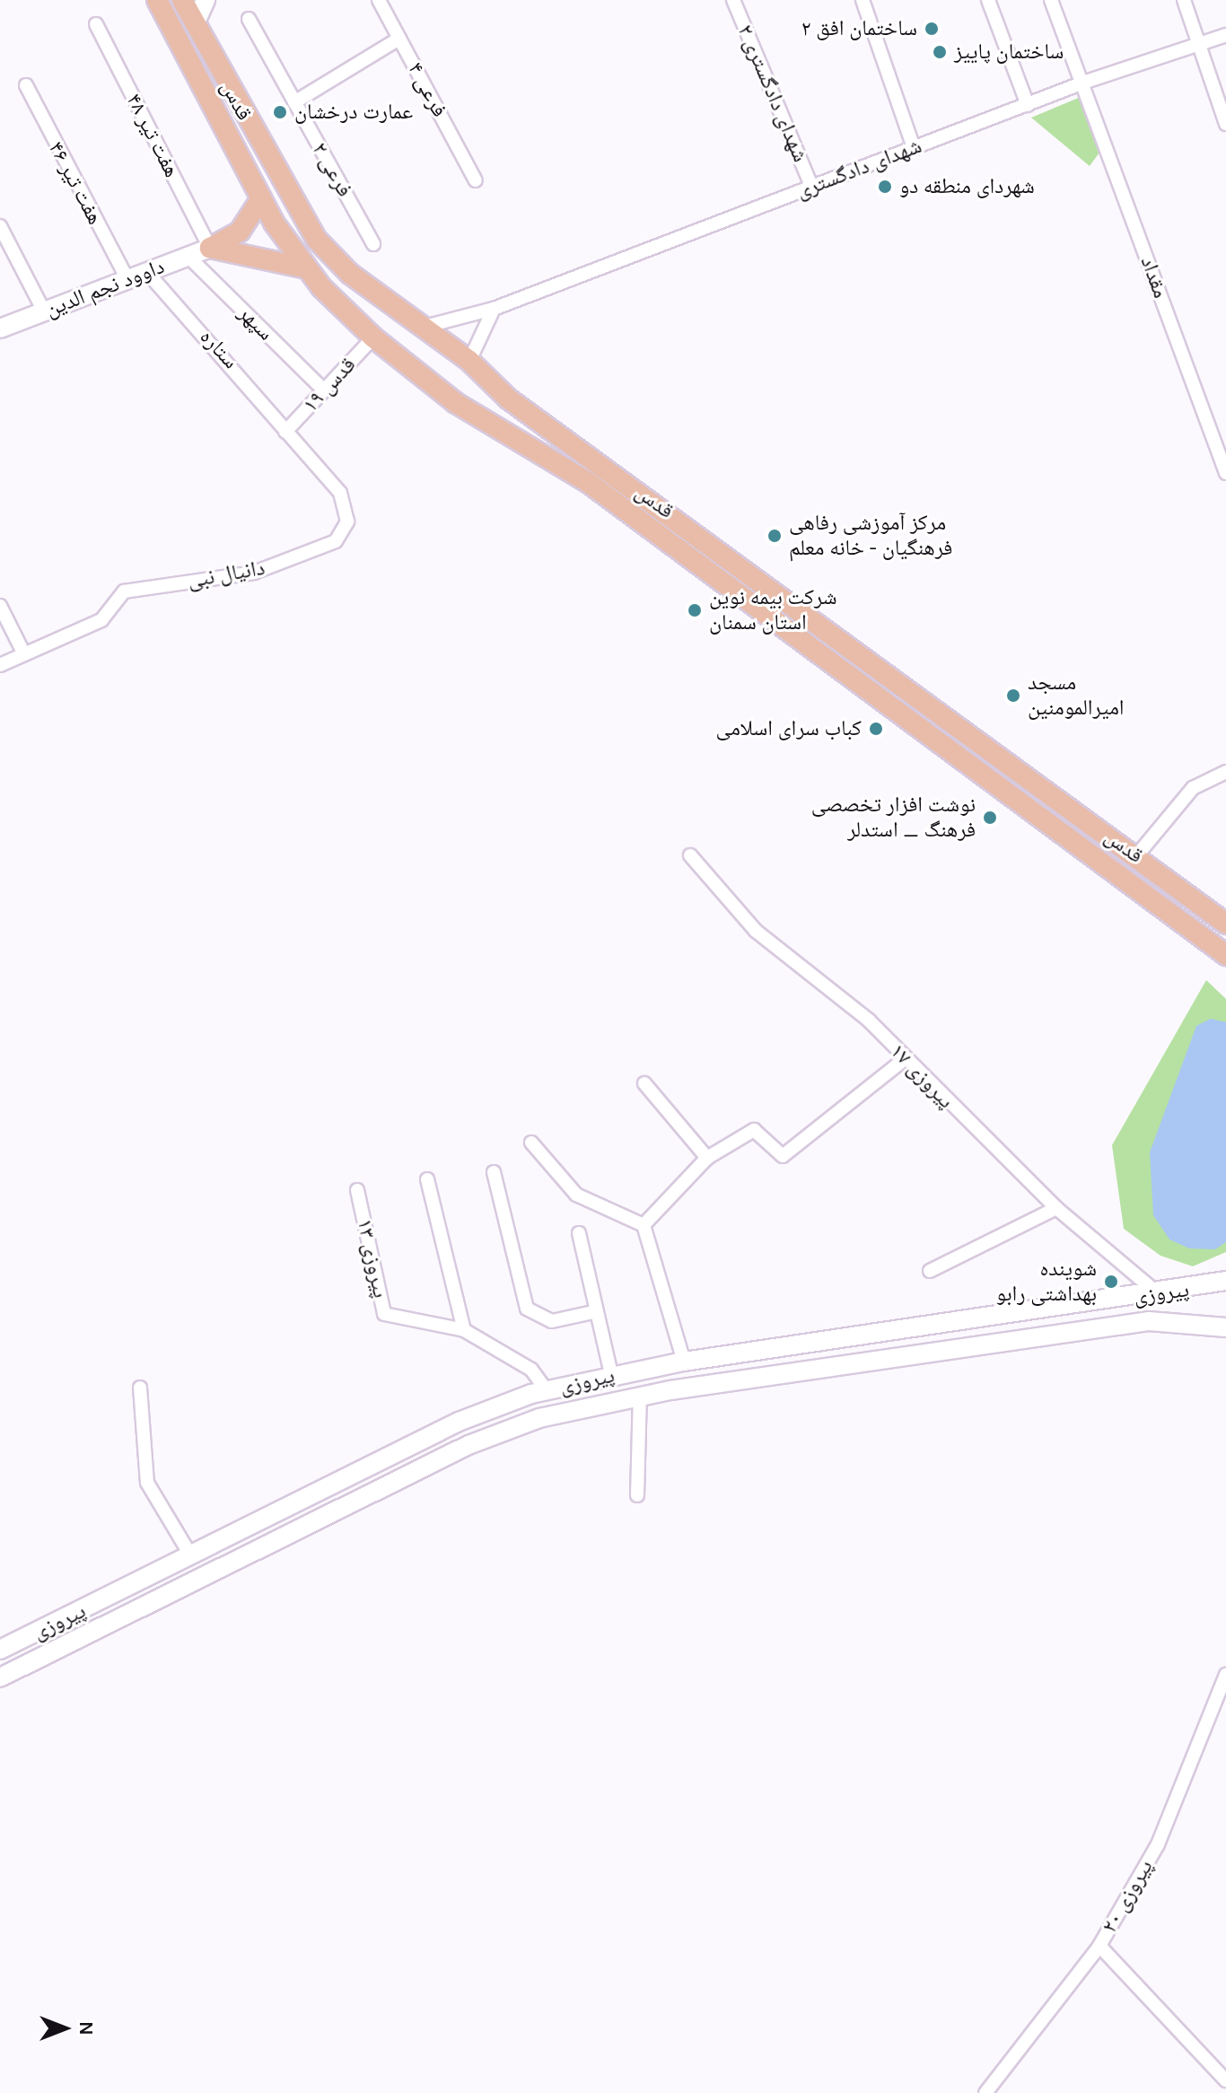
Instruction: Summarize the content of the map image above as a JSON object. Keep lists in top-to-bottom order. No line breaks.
{"streets":{"main road":["قدس","داوود نجم الدین","پیروزی"],"street":["فرعی ۴","شهدای دادگستری ۲","هفت تیر ۴۸","شهدای دادگستری","فرعی ۲","هفت تیر ۴۶","مقداد","سپهر","ستاره","قدس ۱۹","دانیال نبی","پیروزی ۱۷","پیروزی ۱۳","پیروزی ۲۰"]},"crossings":[["شهدای دادگستری ۲","شهدای دادگستری"],["قدس","شهدای دادگستری"],["قدس","قدس ۱۹"],["هفت تیر ۴۸","داوود نجم الدین"],["شهدای دادگستری","مقداد"],["هفت تیر ۴۶","داوود نجم الدین"],["داوود نجم الدین","سپهر"],["داوود نجم الدین","ستاره"],["سپهر","قدس ۱۹"],["ستاره","قدس ۱۹"],["ستاره","دانیال نبی"],["قدس ۱۹","دانیال نبی"],["پیروزی ۱۷","پیروزی"],["پیروزی ۱۳","پیروزی"]],"places":["ساختمان افق ۲","ساختمان پاییز","عمارت درخشان","شهردای منطقه دو","مرکز آموزشی رفاهی فرهنگیان - خانه معلم","شرکت بیمه نوین استان سمنان","مسجد امیرالمومنین","کباب سرای اسلامی","نوشت افزار تخصصی فرهنگ _ استدلر","شوینده بهداشتی رابو"],"north":"right"}
